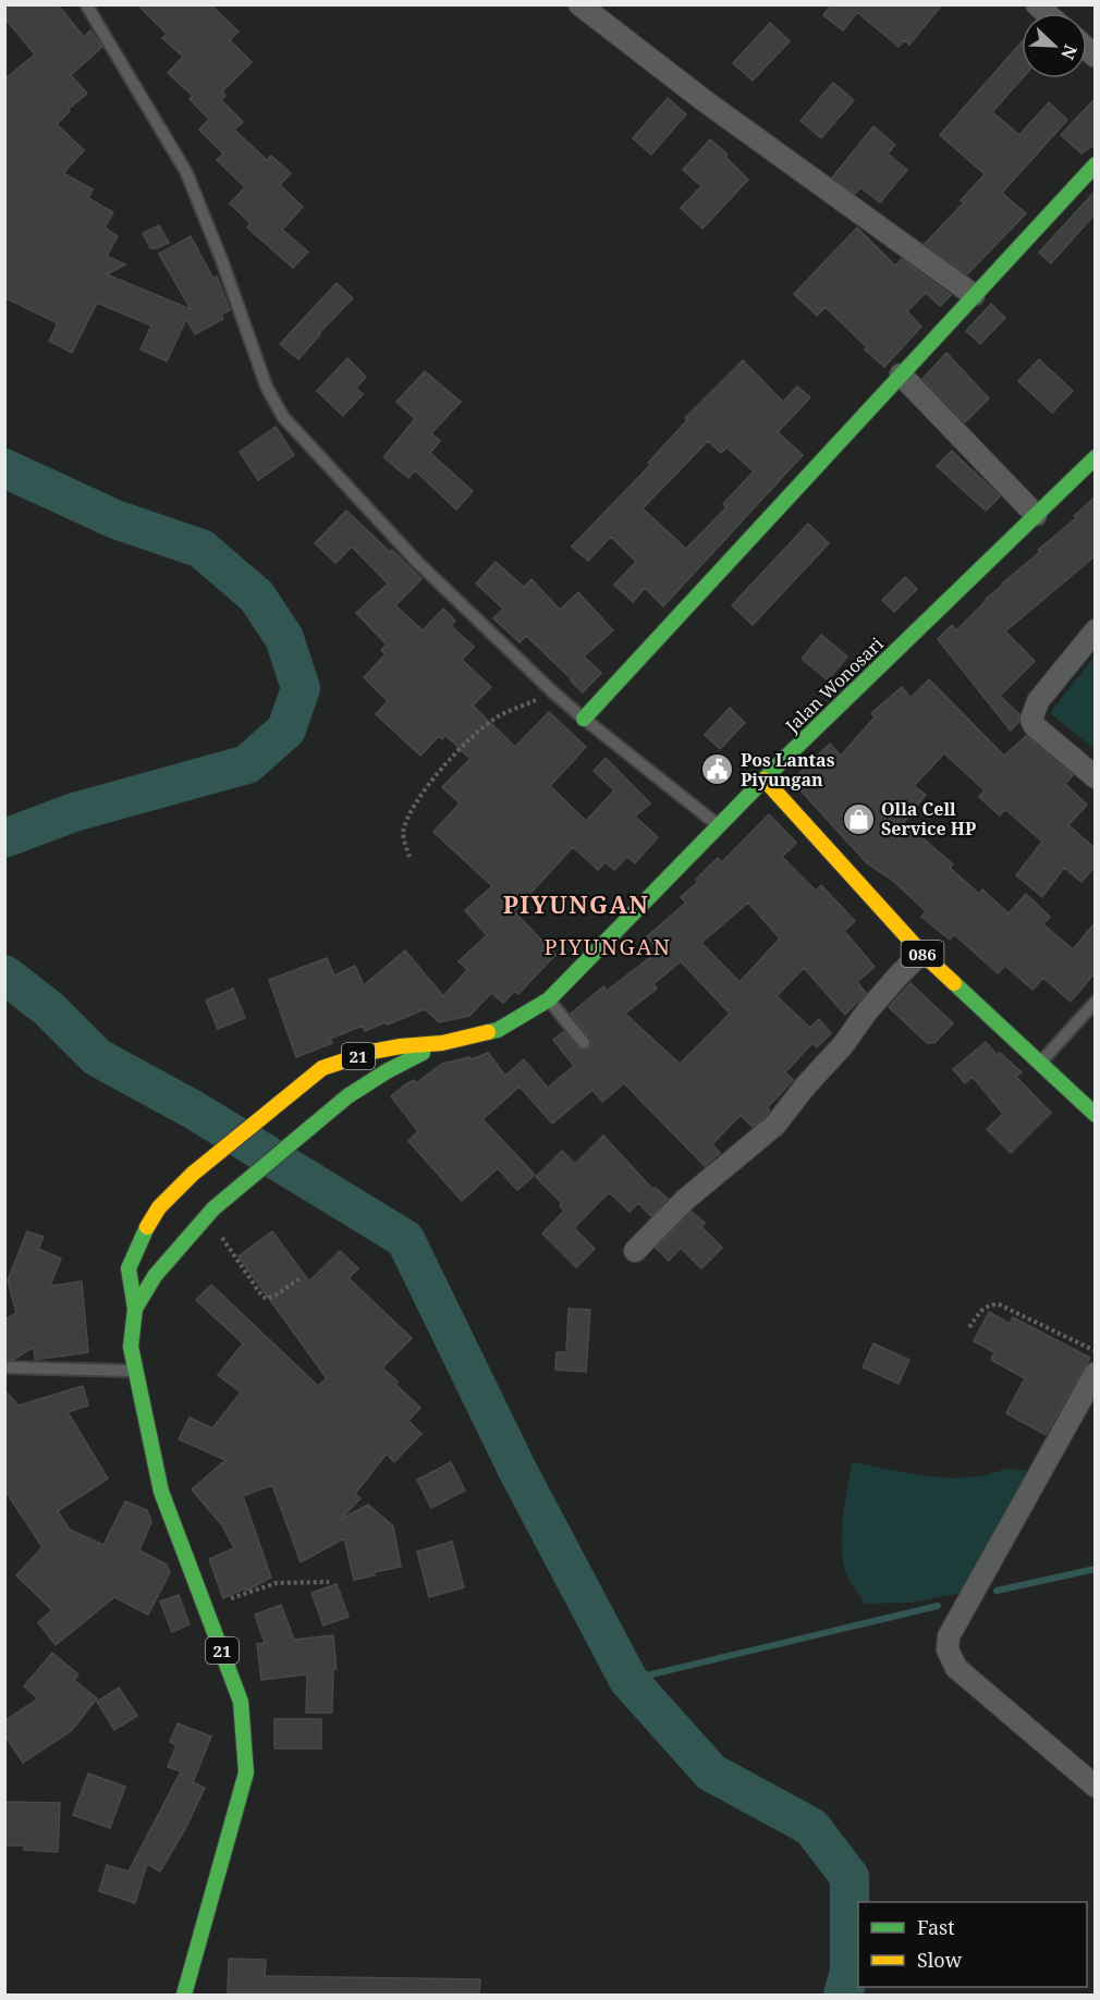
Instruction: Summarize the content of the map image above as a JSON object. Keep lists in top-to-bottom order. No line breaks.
{"streets":{"main road":["Jalan Wonosari","086","21"]},"crossings":[["Jalan Wonosari","086"],["Jalan Wonosari","21"]],"districts":["PIYUNGAN","PIYUNGAN"],"places":{"public building":["Pos Lantas Piyungan"],"shop":["Olla Cell Service HP"]},"legend":["Fast","Slow"],"north":"bottom right"}
